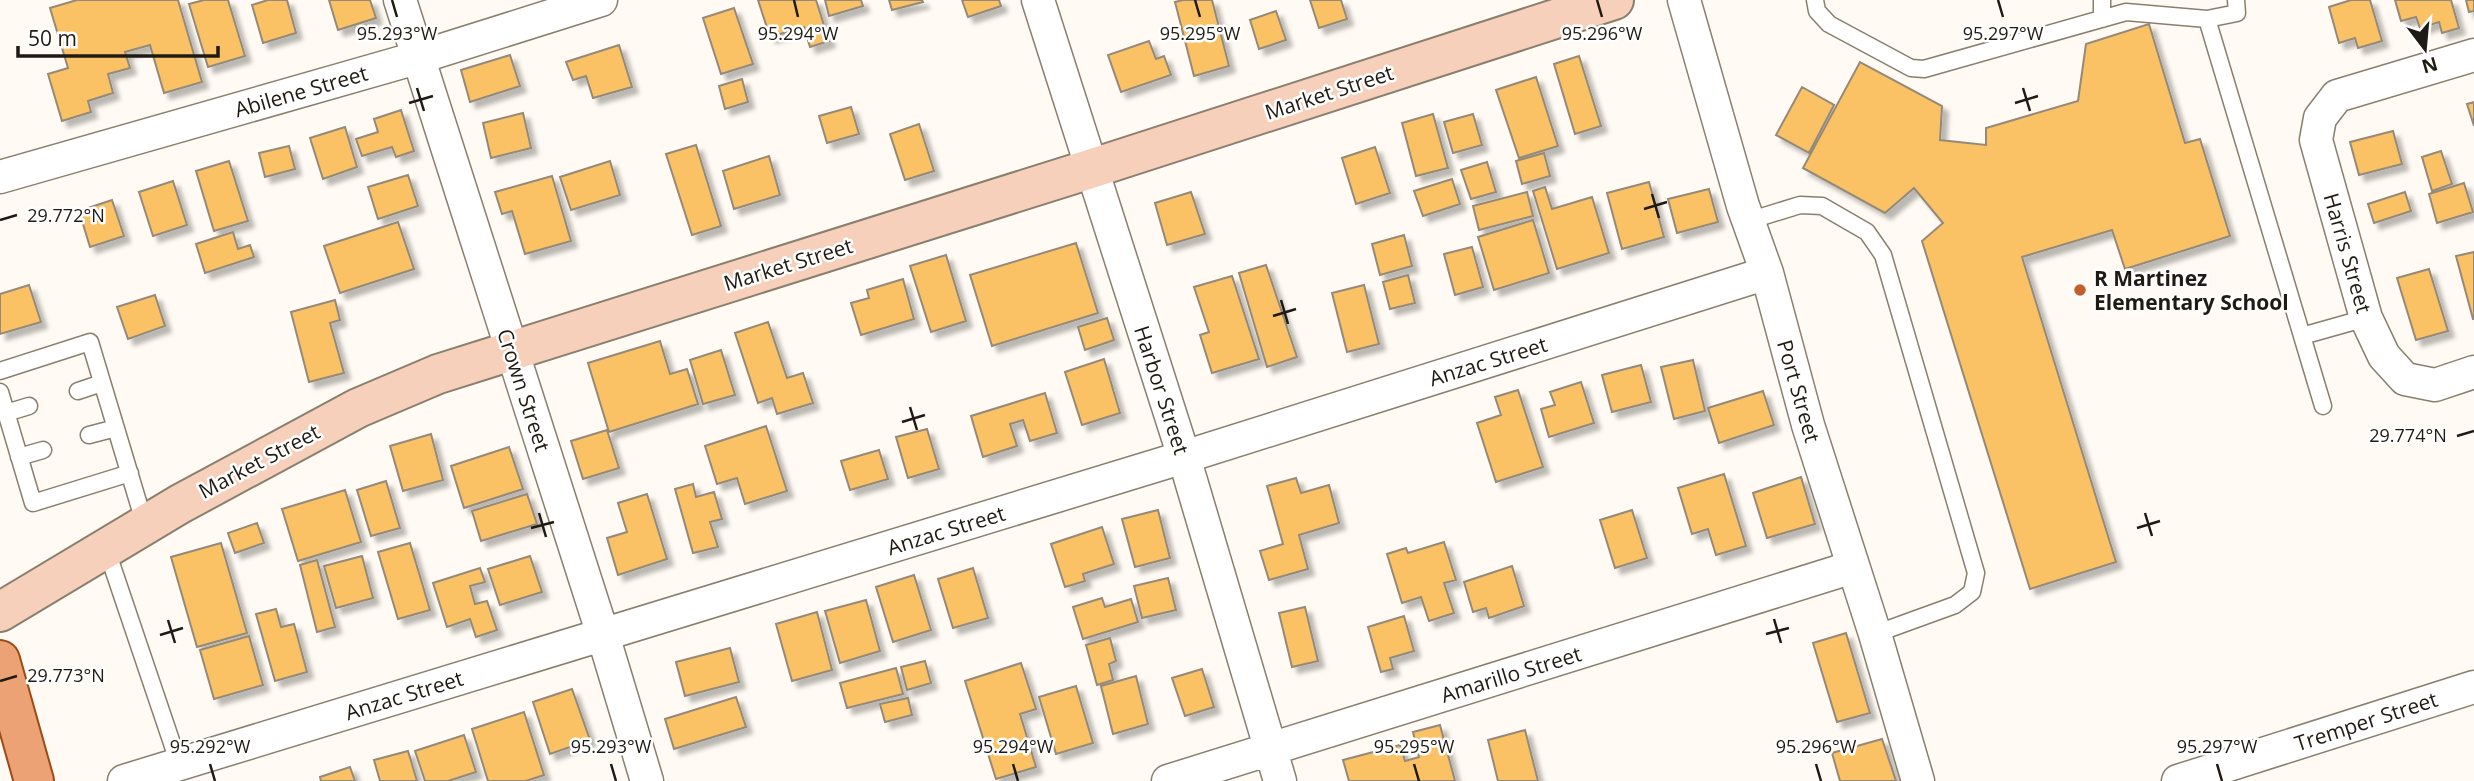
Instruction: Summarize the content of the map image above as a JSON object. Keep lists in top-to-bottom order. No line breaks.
{"streets":{"street":["Abilene Street","Market Street","Harris Street","Anzac Street","Crown Street","Harbor Street","Port Street","Amarillo Street","Tremper Street"]},"crossings":[["Abilene Street","Crown Street"],["Market Street","Crown Street"],["Market Street","Harbor Street"],["Anzac Street","Crown Street"],["Anzac Street","Harbor Street"],["Anzac Street","Port Street"],["Harbor Street","Amarillo Street"],["Port Street","Amarillo Street"]],"places":["R Martinez Elementary School"],"scale_bar":"50 m","north":"bottom","coordinates":["95.293°W","95.294°W","95.295°W","95.296°W","95.297°W","29.772°N","29.774°N","29.773°N","95.292°W"]}
